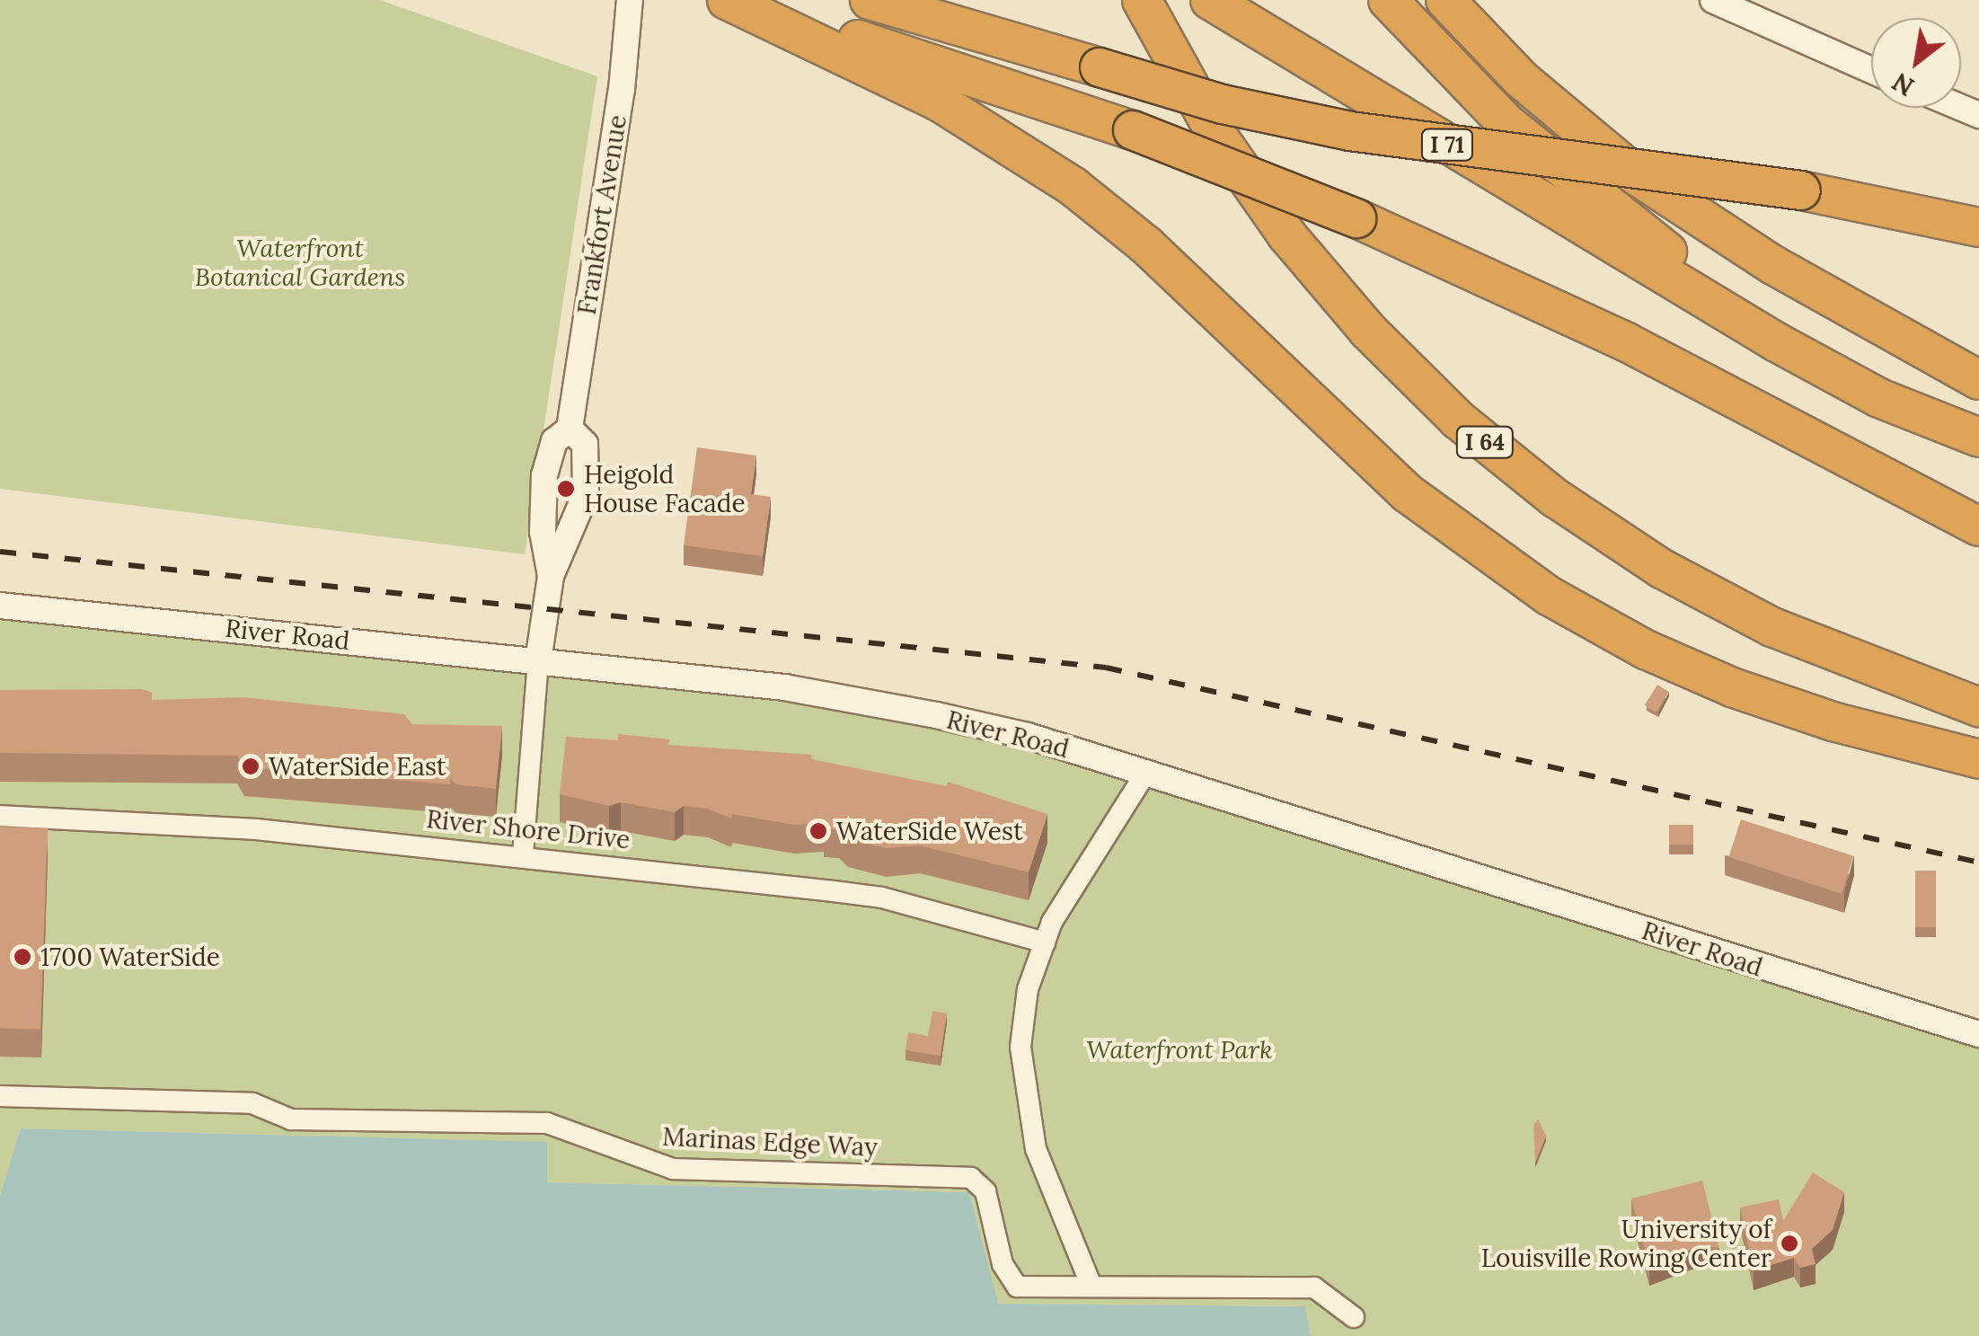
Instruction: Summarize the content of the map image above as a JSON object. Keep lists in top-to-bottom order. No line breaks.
{"streets":{"highway":["I 71","I 64"],"street":["Frankfort Avenue","River Road","River Shore Drive","Marinas Edge Way"]},"crossings":[["Frankfort Avenue","River Road"],["Frankfort Avenue","River Shore Drive"]],"parks":["Waterfront Botanical Gardens","Waterfront Park"],"places":["Heigold House Facade","WaterSide East","WaterSide West","1700 WaterSide","University of Louisville Rowing Center"],"north":"bottom left"}
